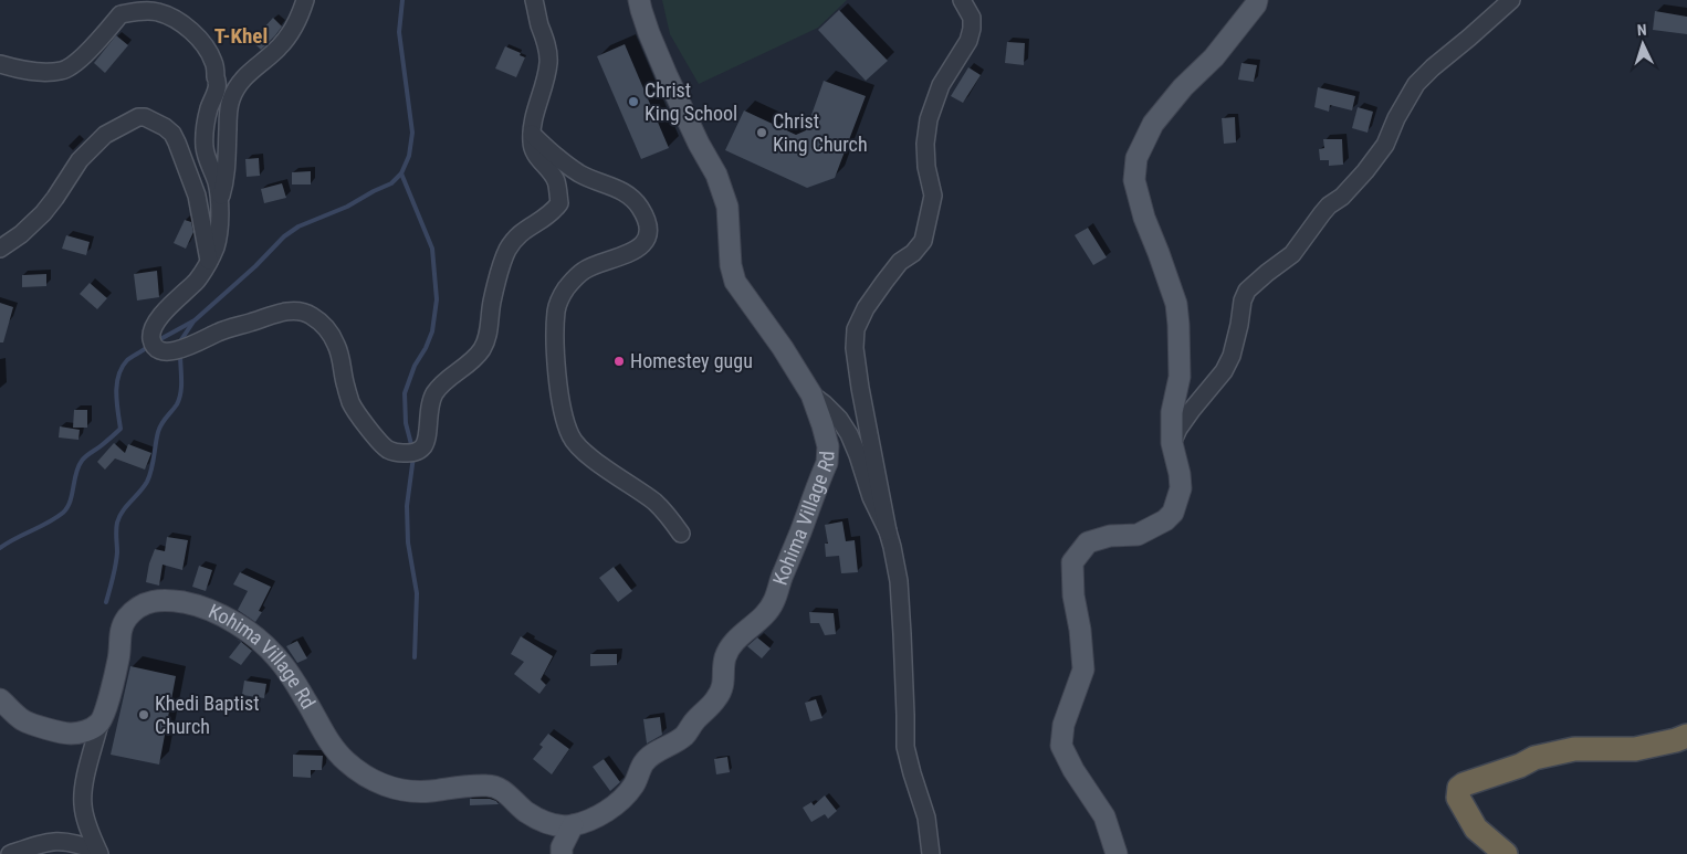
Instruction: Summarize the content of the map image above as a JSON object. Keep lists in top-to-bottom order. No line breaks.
{"streets":{"main road":["Kohima Village Rd"]},"districts":["T-Khel"],"places":["Christ King School","Christ King Church","Homestey gugu","Khedi Baptist Church"],"north":"top"}
